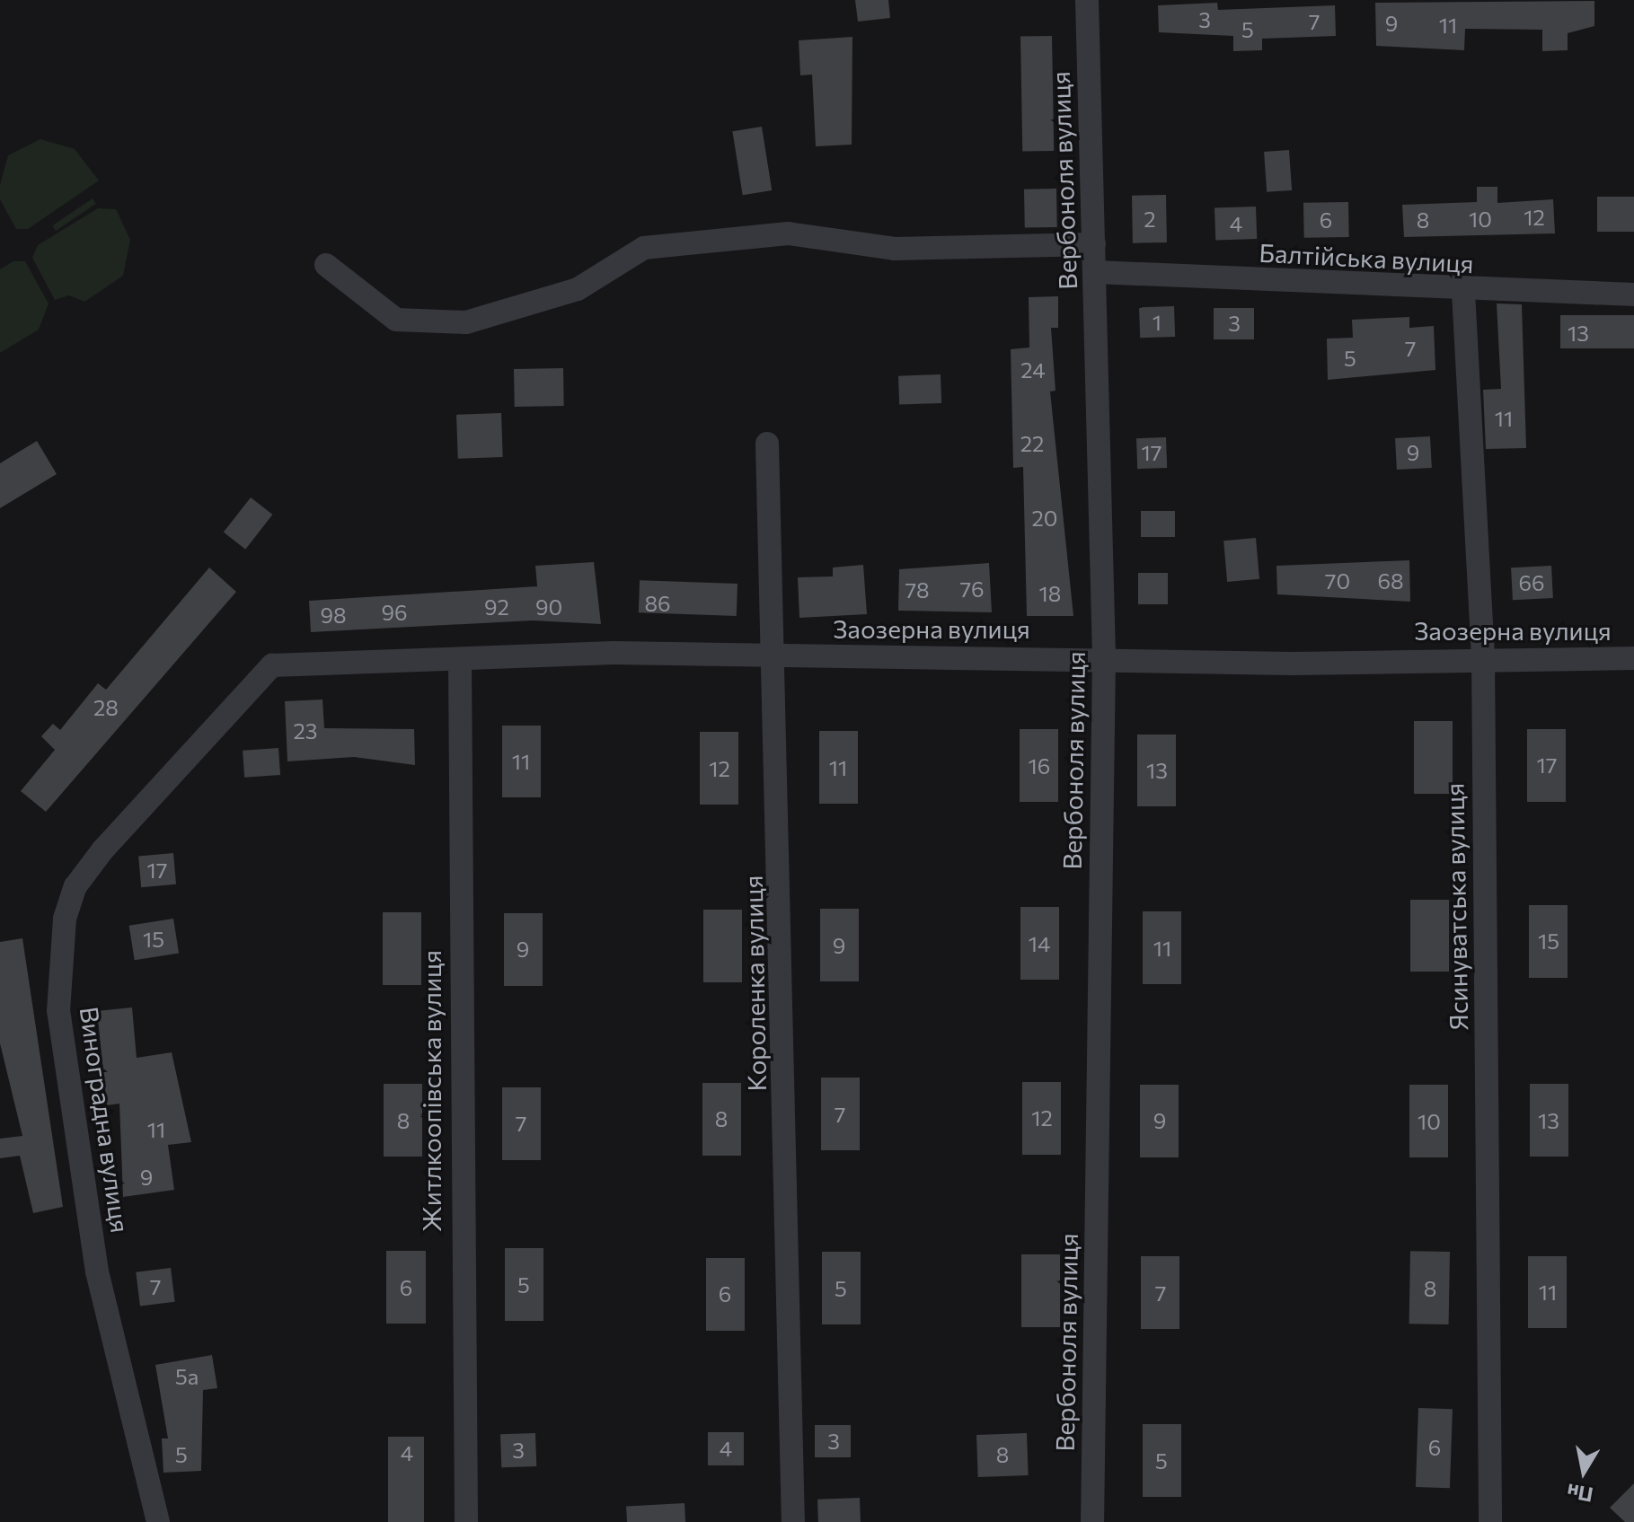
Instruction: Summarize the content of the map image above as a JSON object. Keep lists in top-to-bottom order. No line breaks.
{"streets":{"street":["Вербоноля вулиця","Балтійська вулиця","Заозерна вулиця","Ясинуватська вулиця","Короленка вулиця","Житлкоопівська вулиця","Виноградна вулиця"]},"crossings":[["Вербоноля вулиця","Балтійська вулиця"],["Вербоноля вулиця","Заозерна вулиця"],["Балтійська вулиця","Ясинуватська вулиця"],["Заозерна вулиця","Ясинуватська вулиця"],["Заозерна вулиця","Короленка вулиця"],["Заозерна вулиця","Житлкоопівська вулиця"],["Заозерна вулиця","Виноградна вулиця"]],"house_numbers":["3","7","9","11","5","12","2","10","6","8","4","1","3","13","7","5","24","11","22","17","9","20","70","68","66","76","78","18","86","92","90","96","98","28","23","11","17","16","11","12","13","17","15","15","14","9","11","9","7","12","8","8","9","13","10","7","11","9","5","7","6","5","8","11","7","6","5а","3","6","4","3","4","5","8","5"],"north":"bottom"}
